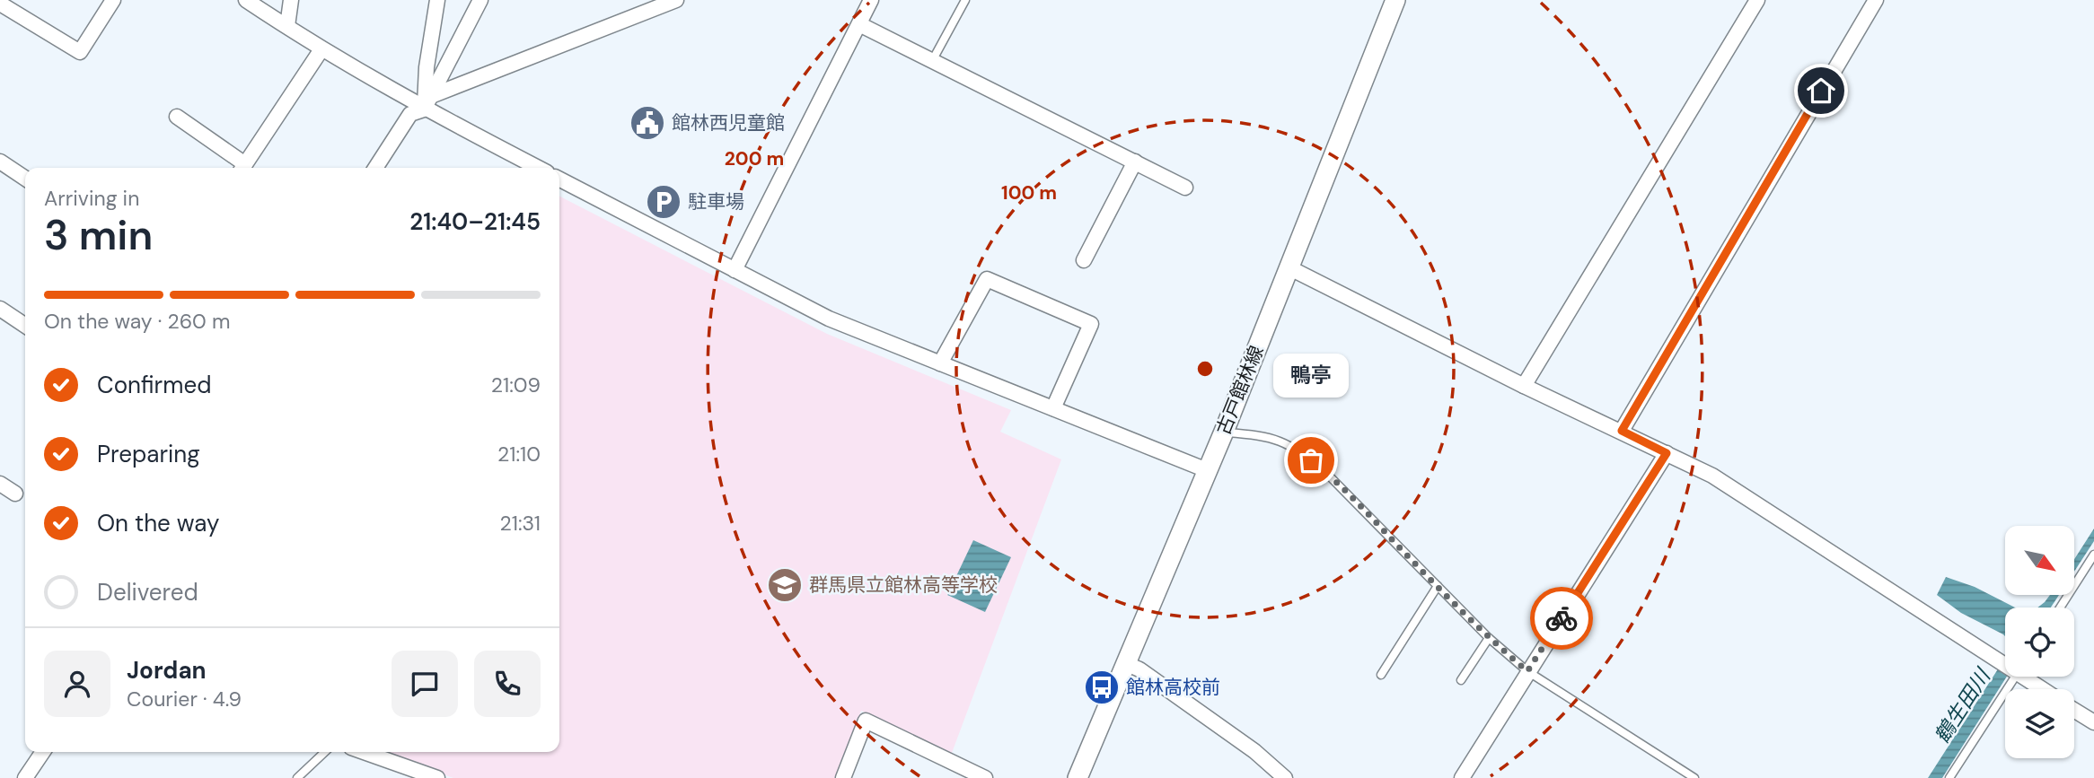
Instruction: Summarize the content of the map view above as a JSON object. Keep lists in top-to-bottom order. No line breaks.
{"streets":{"main road":["古戸館林線"]},"water":["鶴生田川"],"places":{"public building":["館林西児童館"],"parking":["駐車場"],"other":["鴨亭"],"school or university":["群馬県立館林高等学校"],"bus stop":["館林高校前"]},"north":"bottom right","page":{"heading":["3 min","Arriving in","21:40–21:45"],"panel":["Jordan","Courier · 4.9"],"bar":"On the way · 260 m","list":[["Confirmed","21:09"],["Preparing","21:10"],["On the way","21:31"],"Delivered"],"bubble":"鴨亭"},"rings":["200 m","100 m"]}
